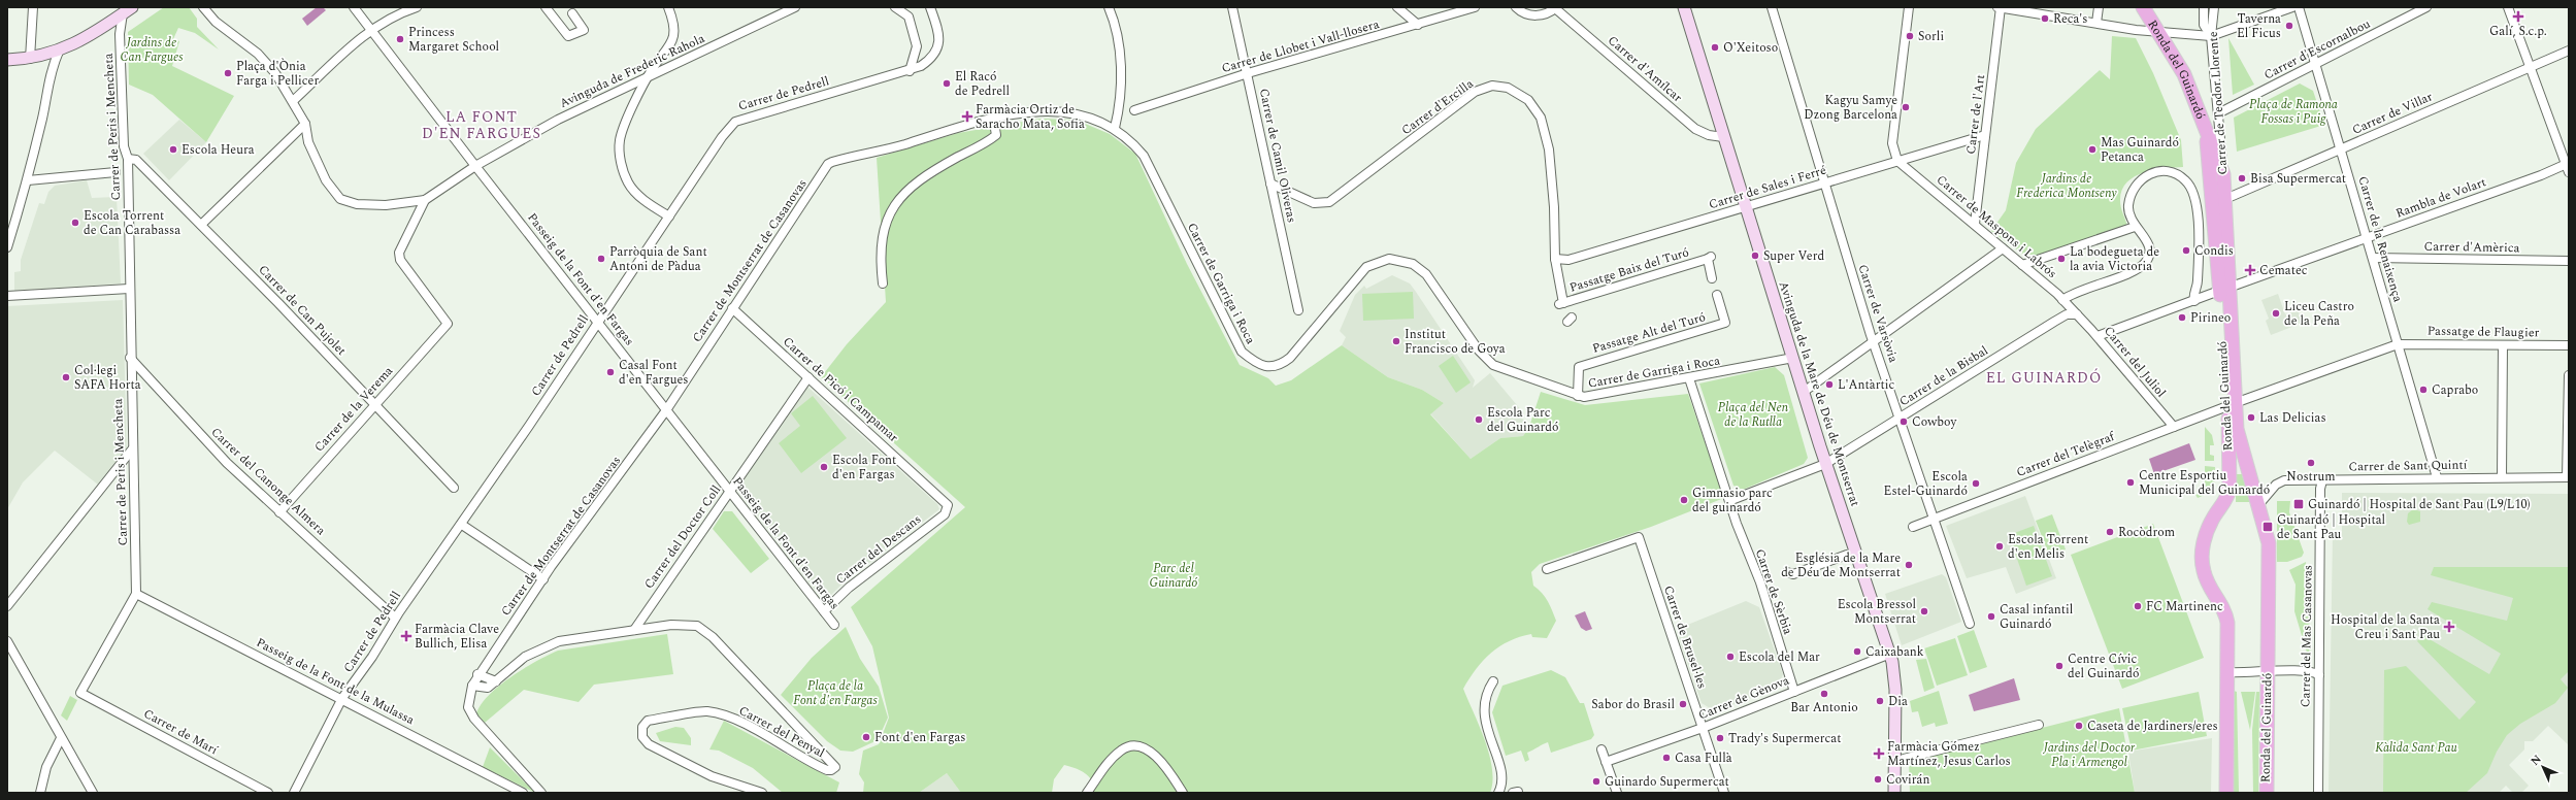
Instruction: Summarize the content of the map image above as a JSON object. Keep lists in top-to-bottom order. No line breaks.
{"streets":{"main road":["Ronda del Guinardó","Carrer de Teodor Llorente"],"street":["Carrer de Llobet i Vall-llosera","Carrer d'Escornalbou","Carrer d'Amílcar","Avinguda de Frederic Rahola","Carrer de Pedrell","Carrer d'Ercilla","Carrer de Villar","Carrer de l'Art","Carrer de Peris i Mencheta","Carrer de Camil Oliveras","Carrer de Sales i Ferré","Rambla de Volart","Carrer de Maspons i Labrós","Carrer de la Renaixença","Carrer d'Amèrica","Carrer de Montserrat de Casanovas","Passatge Baix del Turó","Passeig de la Font d'en Fargas","Carrer de Garriga i Roca","Carrer de Can Pujolet","Carrer de Varsòvia","Passatge de Flaugier","Passatge Alt del Turó","Carrer del Juliol","Carrer de la Bisbal","Carrer de Picó i Campamar","Avinguda de la Mare de Déu de Montserrat","Carrer de la Verema","Carrer del Telègraf","Carrer de Sant Quintí","Carrer del Canonge Almera","Carrer del Doctor Coll","Carrer del Descans","Carrer de Sèrbia","Carrer del Mas Casanovas","Carrer de Brusel·les","Passeig de la Font de la Mulassa","Carrer de Gènova","Carrer de Marí","Carrer del Penyal"]},"crossings":[["Carrer de Llobet i Vall-llosera","Carrer de Camil Oliveras"],["Carrer d'Escornalbou","Carrer de Teodor Llorente"],["Carrer d'Escornalbou","Carrer de la Renaixença"],["Carrer d'Amílcar","Avinguda de la Mare de Déu de Montserrat"],["Ronda del Guinardó","Carrer de Teodor Llorente"],["Ronda del Guinardó","Carrer de Villar"],["Ronda del Guinardó","Rambla de Volart"],["Ronda del Guinardó","Carrer del Telègraf"],["Ronda del Guinardó","Carrer de Sant Quintí"],["Avinguda de Frederic Rahola","Passeig de la Font d'en Fargas"],["Avinguda de Frederic Rahola","Carrer de la Verema"],["Carrer de Pedrell","Passeig de la Font d'en Fargas"],["Carrer de Pedrell","Carrer del Canonge Almera"],["Carrer de Pedrell","Passeig de la Font de la Mulassa"],["Carrer de Teodor Llorente","Carrer de Villar"],["Carrer d'Ercilla","Carrer de Camil Oliveras"],["Carrer d'Ercilla","Carrer de Sales i Ferré"],["Carrer d'Ercilla","Passatge Baix del Turó"],["Carrer de Villar","Carrer de la Renaixença"],["Carrer de l'Art","Carrer de Sales i Ferré"],["Carrer de l'Art","Carrer de Maspons i Labrós"],["Carrer de Peris i Mencheta","Carrer de Can Pujolet"],["Carrer de Peris i Mencheta","Carrer del Canonge Almera"],["Carrer de Peris i Mencheta","Passeig de la Font de la Mulassa"],["Carrer de Peris i Mencheta","Carrer de Marí"],["Carrer de Sales i Ferré","Carrer de Maspons i Labrós"],["Carrer de Sales i Ferré","Carrer de Varsòvia"],["Carrer de Sales i Ferré","Avinguda de la Mare de Déu de Montserrat"],["Rambla de Volart","Carrer de la Renaixença"],["Rambla de Volart","Carrer del Juliol"],["Carrer de Maspons i Labrós","Carrer del Juliol"],["Carrer de Maspons i Labrós","Carrer de la Bisbal"],["Carrer de la Renaixença","Carrer d'Amèrica"],["Carrer de la Renaixença","Passatge de Flaugier"],["Carrer de la Renaixença","Carrer del Telègraf"],["Carrer de la Renaixença","Carrer de Sant Quintí"],["Carrer de Montserrat de Casanovas","Passeig de la Font d'en Fargas"],["Carrer de Montserrat de Casanovas","Carrer de Garriga i Roca"],["Carrer de Montserrat de Casanovas","Carrer de Picó i Campamar"],["Passeig de la Font d'en Fargas","Carrer del Doctor Coll"],["Passeig de la Font d'en Fargas","Carrer del Descans"],["Carrer de Garriga i Roca","Passatge Alt del Turó"],["Carrer de Garriga i Roca","Avinguda de la Mare de Déu de Montserrat"],["Carrer de Garriga i Roca","Carrer de Sèrbia"],["Carrer de Can Pujolet","Carrer de la Verema"],["Carrer de Varsòvia","Carrer de la Bisbal"],["Carrer de Varsòvia","Carrer del Telègraf"],["Passatge de Flaugier","Carrer del Telègraf"],["Carrer del Juliol","Carrer de la Bisbal"],["Carrer del Juliol","Carrer del Telègraf"],["Carrer de la Bisbal","Avinguda de la Mare de Déu de Montserrat"],["Carrer de la Bisbal","Carrer de Sèrbia"],["Carrer de Picó i Campamar","Carrer del Doctor Coll"],["Carrer de Picó i Campamar","Carrer del Descans"],["Avinguda de la Mare de Déu de Montserrat","Carrer de Gènova"],["Carrer de la Verema","Carrer del Canonge Almera"],["Carrer de Sant Quintí","Carrer del Mas Casanovas"],["Carrer del Doctor Coll","Carrer del Penyal"],["Carrer de Sèrbia","Carrer de Gènova"],["Carrer de Brusel·les","Carrer de Gènova"],["Passeig de la Font de la Mulassa","Carrer de Marí"]],"districts":["LA FONT D'EN FARGUES","EL GUINARDÓ"],"parks":["Jardins de Can Fargues","Plaça de Ramona Fossas i Puig","Jardins de Frederica Montseny","Plaça del Nen de la Rutlla","Parc del Guinardó","Plaça de la Font d'en Fargas","Jardins del Doctor Pla i Armengol","Kàlida Sant Pau"],"places":{"health":["Galí, S.c.p.","Farmàcia Ortiz de Saracho Mata, Sofia","Cematec","Hospital de la Santa Creu i Sant Pau","Farmàcia Clave Bullich, Elisa","Farmàcia Gómez Martínez, Jesus Carlos"],"other":["Reca's","Taverna El Ficus","Sorli","Princess Margaret School","O'Xeitoso","Plaça d'Ònia Farga i Pellicer","El Racó de Pedrell","Kagyu Samye Dzong Barcelona","Escola Heura","Mas Guinardó Petanca","Bisa Supermercat","Escola Torrent de Can Carabassa","Condis","Super Verd","Parròquia de Sant Antoni de Pàdua","La bodegueta de la avia Victoria","Liceu Castro de la Peña","Pirineo","Institut Francisco de Goya","Casal Font d'en Fargues","Col·legi SAFA Horta","L'Antàrtic","Caprabo","Las Delicias","Escola Parc del Guinardó","Cowboy","Nostrum","Escola Font d'en Fargas","Centre Esportiu Municipal del Guinardó","Escola Estel-Guinardó","Gimnasio parc del guinardó","Rocòdrom","Escola Torrent d'en Melis","Església de la Mare de Déu de Montserrat","FC Martinenc","Escola Bressol Montserrat","Casal infantil Guinardó","Caixabank","Escola del Mar","Centre Cívic del Guinardó","Bar Antonio","Dia","Sabor do Brasil","Caseta de Jardiners/eres","Font d'en Fargas","Trady's Supermercat","Casa Fullà","Covirán","Guinardo Supermercat"],"transit":["Guinardó | Hospital de Sant Pau (L9/L10)","Guinardó | Hospital de Sant Pau"]},"north":"top left"}
